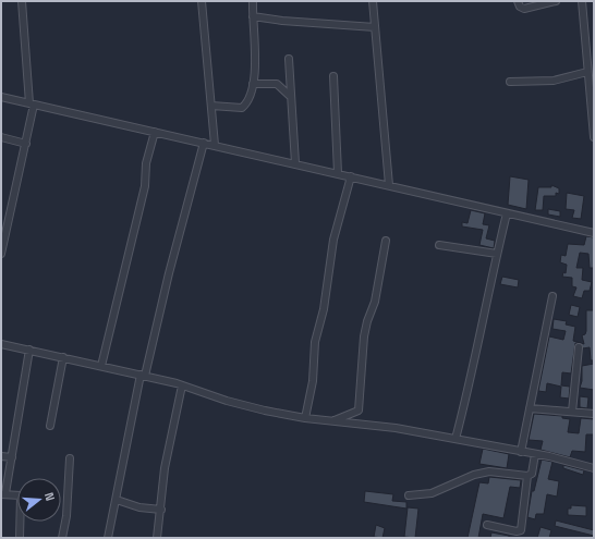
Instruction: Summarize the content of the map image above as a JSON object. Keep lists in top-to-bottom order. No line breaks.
{"north":"right"}
